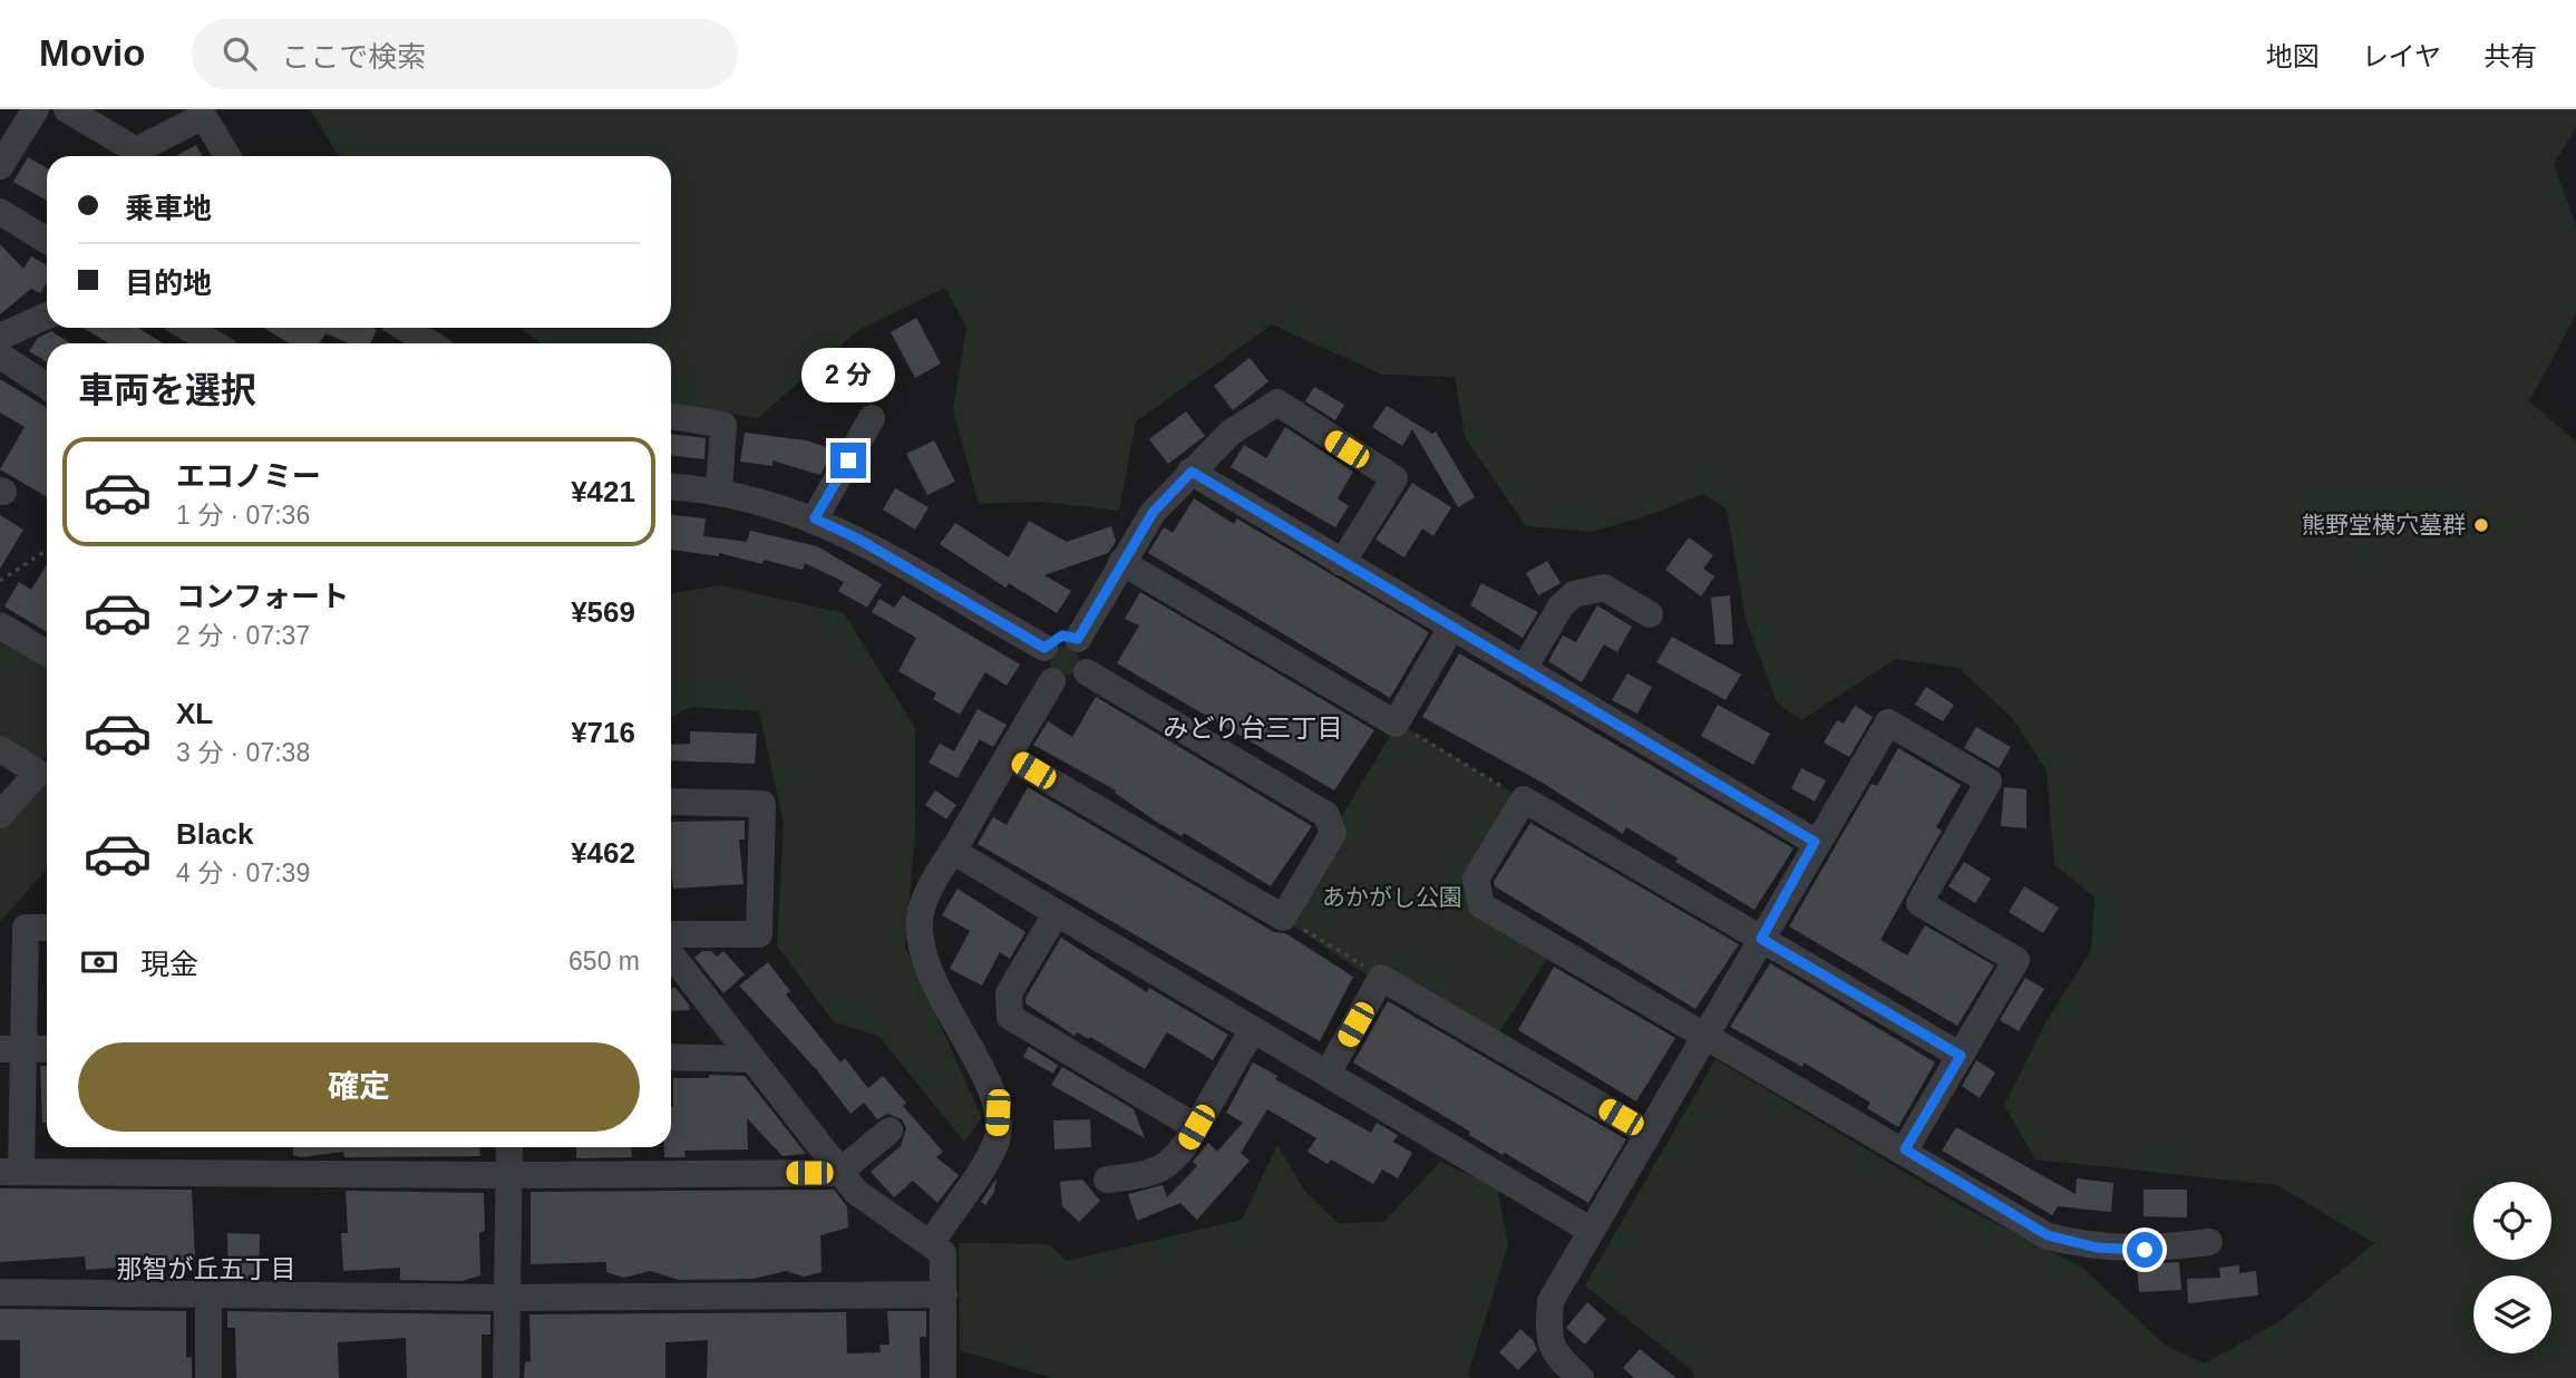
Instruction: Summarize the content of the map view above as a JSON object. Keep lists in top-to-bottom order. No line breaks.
{"districts":["みどり台三丁目","那智が丘五丁目"],"parks":["あかがし公園"],"places":["熊野堂横穴墓群"],"page":{"header":"Movio","search":"ここで検索","nav":["地図","レイヤ","共有"],"banner":["乗車地","目的地"],"heading":"車両を選択","bubble":"2 分","list":[{"name":"エコノミー","note":"1 分 · 07:36","value":"¥421"},{"name":"コンフォート","note":"2 分 · 07:37","value":"¥569"},{"name":"XL","note":"3 分 · 07:38","value":"¥716"},{"name":"Black","note":"4 分 · 07:39","value":"¥462"}],"pay":["現金","650 m"],"buttons":"確定"}}
